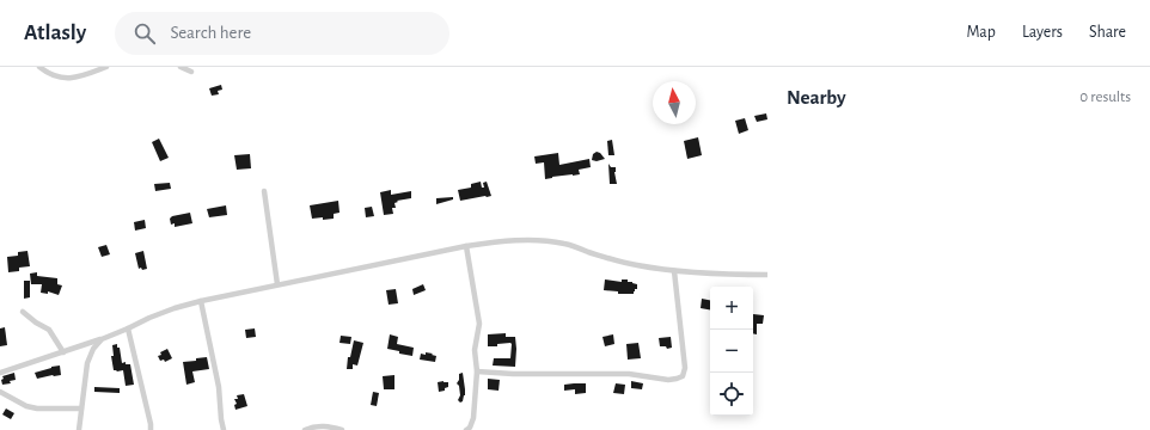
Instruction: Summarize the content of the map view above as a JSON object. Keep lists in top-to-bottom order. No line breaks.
{"north":"top","page":{"header":"Atlasly","search":"Search here","nav":["Map","Layers","Share"],"heading":["Nearby","0 results"],"map_buttons":["+","−"]}}
